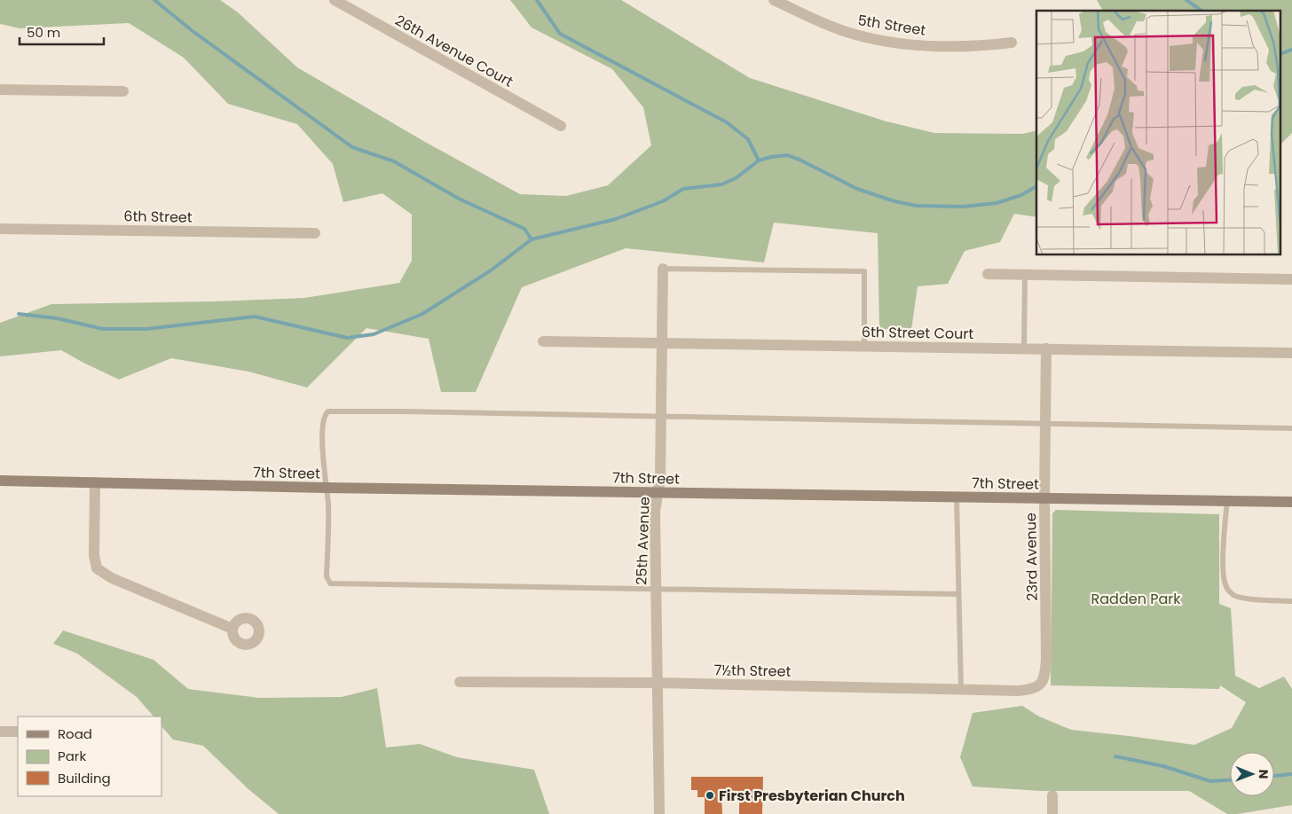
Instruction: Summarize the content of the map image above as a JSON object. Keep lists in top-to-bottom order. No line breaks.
{"streets":{"main road":["7th Street"],"street":["5th Street","26th Avenue Court","6th Street","6th Street Court","25th Avenue","23rd Avenue","7½th Street"]},"crossings":[["6th Street Court","25th Avenue"],["6th Street Court","23rd Avenue"],["7th Street","25th Avenue"],["7th Street","23rd Avenue"],["25th Avenue","7½th Street"],["23rd Avenue","7½th Street"]],"parks":["Radden Park"],"places":["First Presbyterian Church"],"legend":["Road","Park","Building"],"scale_bar":"50 m","north":"right"}
